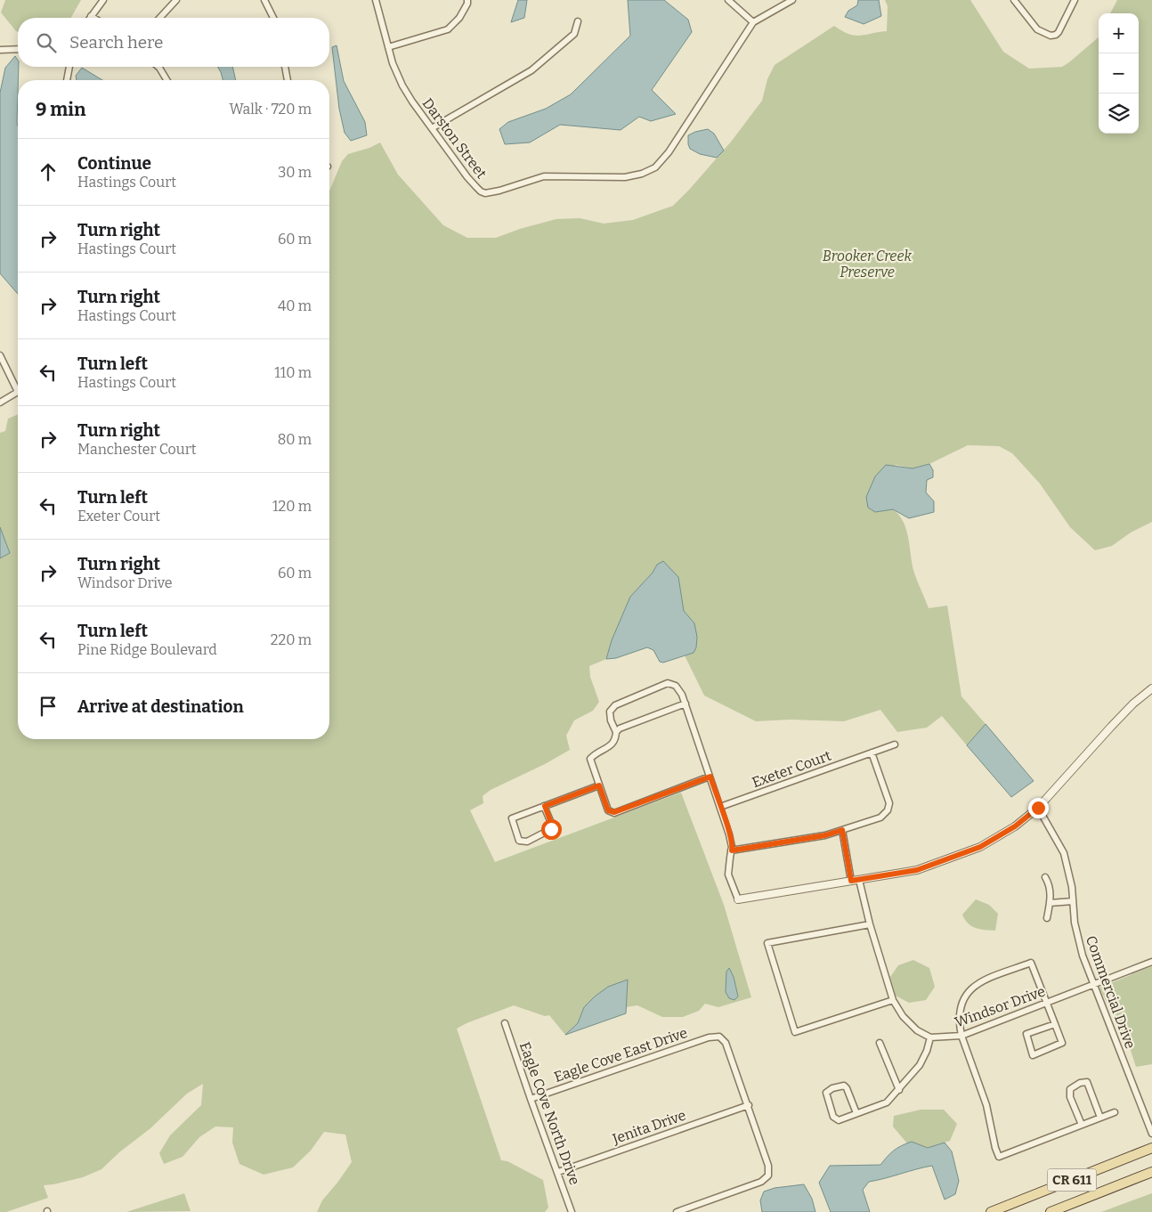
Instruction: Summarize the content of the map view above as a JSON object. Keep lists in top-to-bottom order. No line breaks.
{"streets":{"main road":["CR 611"],"street":["Darston Street","Exeter Court","Commercial Drive","Windsor Drive","Eagle Cove East Drive","Eagle Cove North Drive","Jenita Drive"]},"crossings":[["Commercial Drive","Windsor Drive"],["Eagle Cove East Drive","Eagle Cove North Drive"],["Eagle Cove East Drive","Jenita Drive"],["Eagle Cove North Drive","Jenita Drive"]],"parks":["Brooker Creek Preserve"],"page":{"map_buttons":["+","−"],"search":"Search here","heading":["9 min","Walk · 720 m"],"list":[["Continue","Hastings Court","30 m"],["Turn right","Hastings Court","60 m"],["Turn right","Hastings Court","40 m"],["Turn left","Hastings Court","110 m"],["Turn right","Manchester Court","80 m"],["Turn left","Exeter Court","120 m"],["Turn right","Windsor Drive","60 m"],["Turn left","Pine Ridge Boulevard","220 m"],"Arrive at destination"]}}
